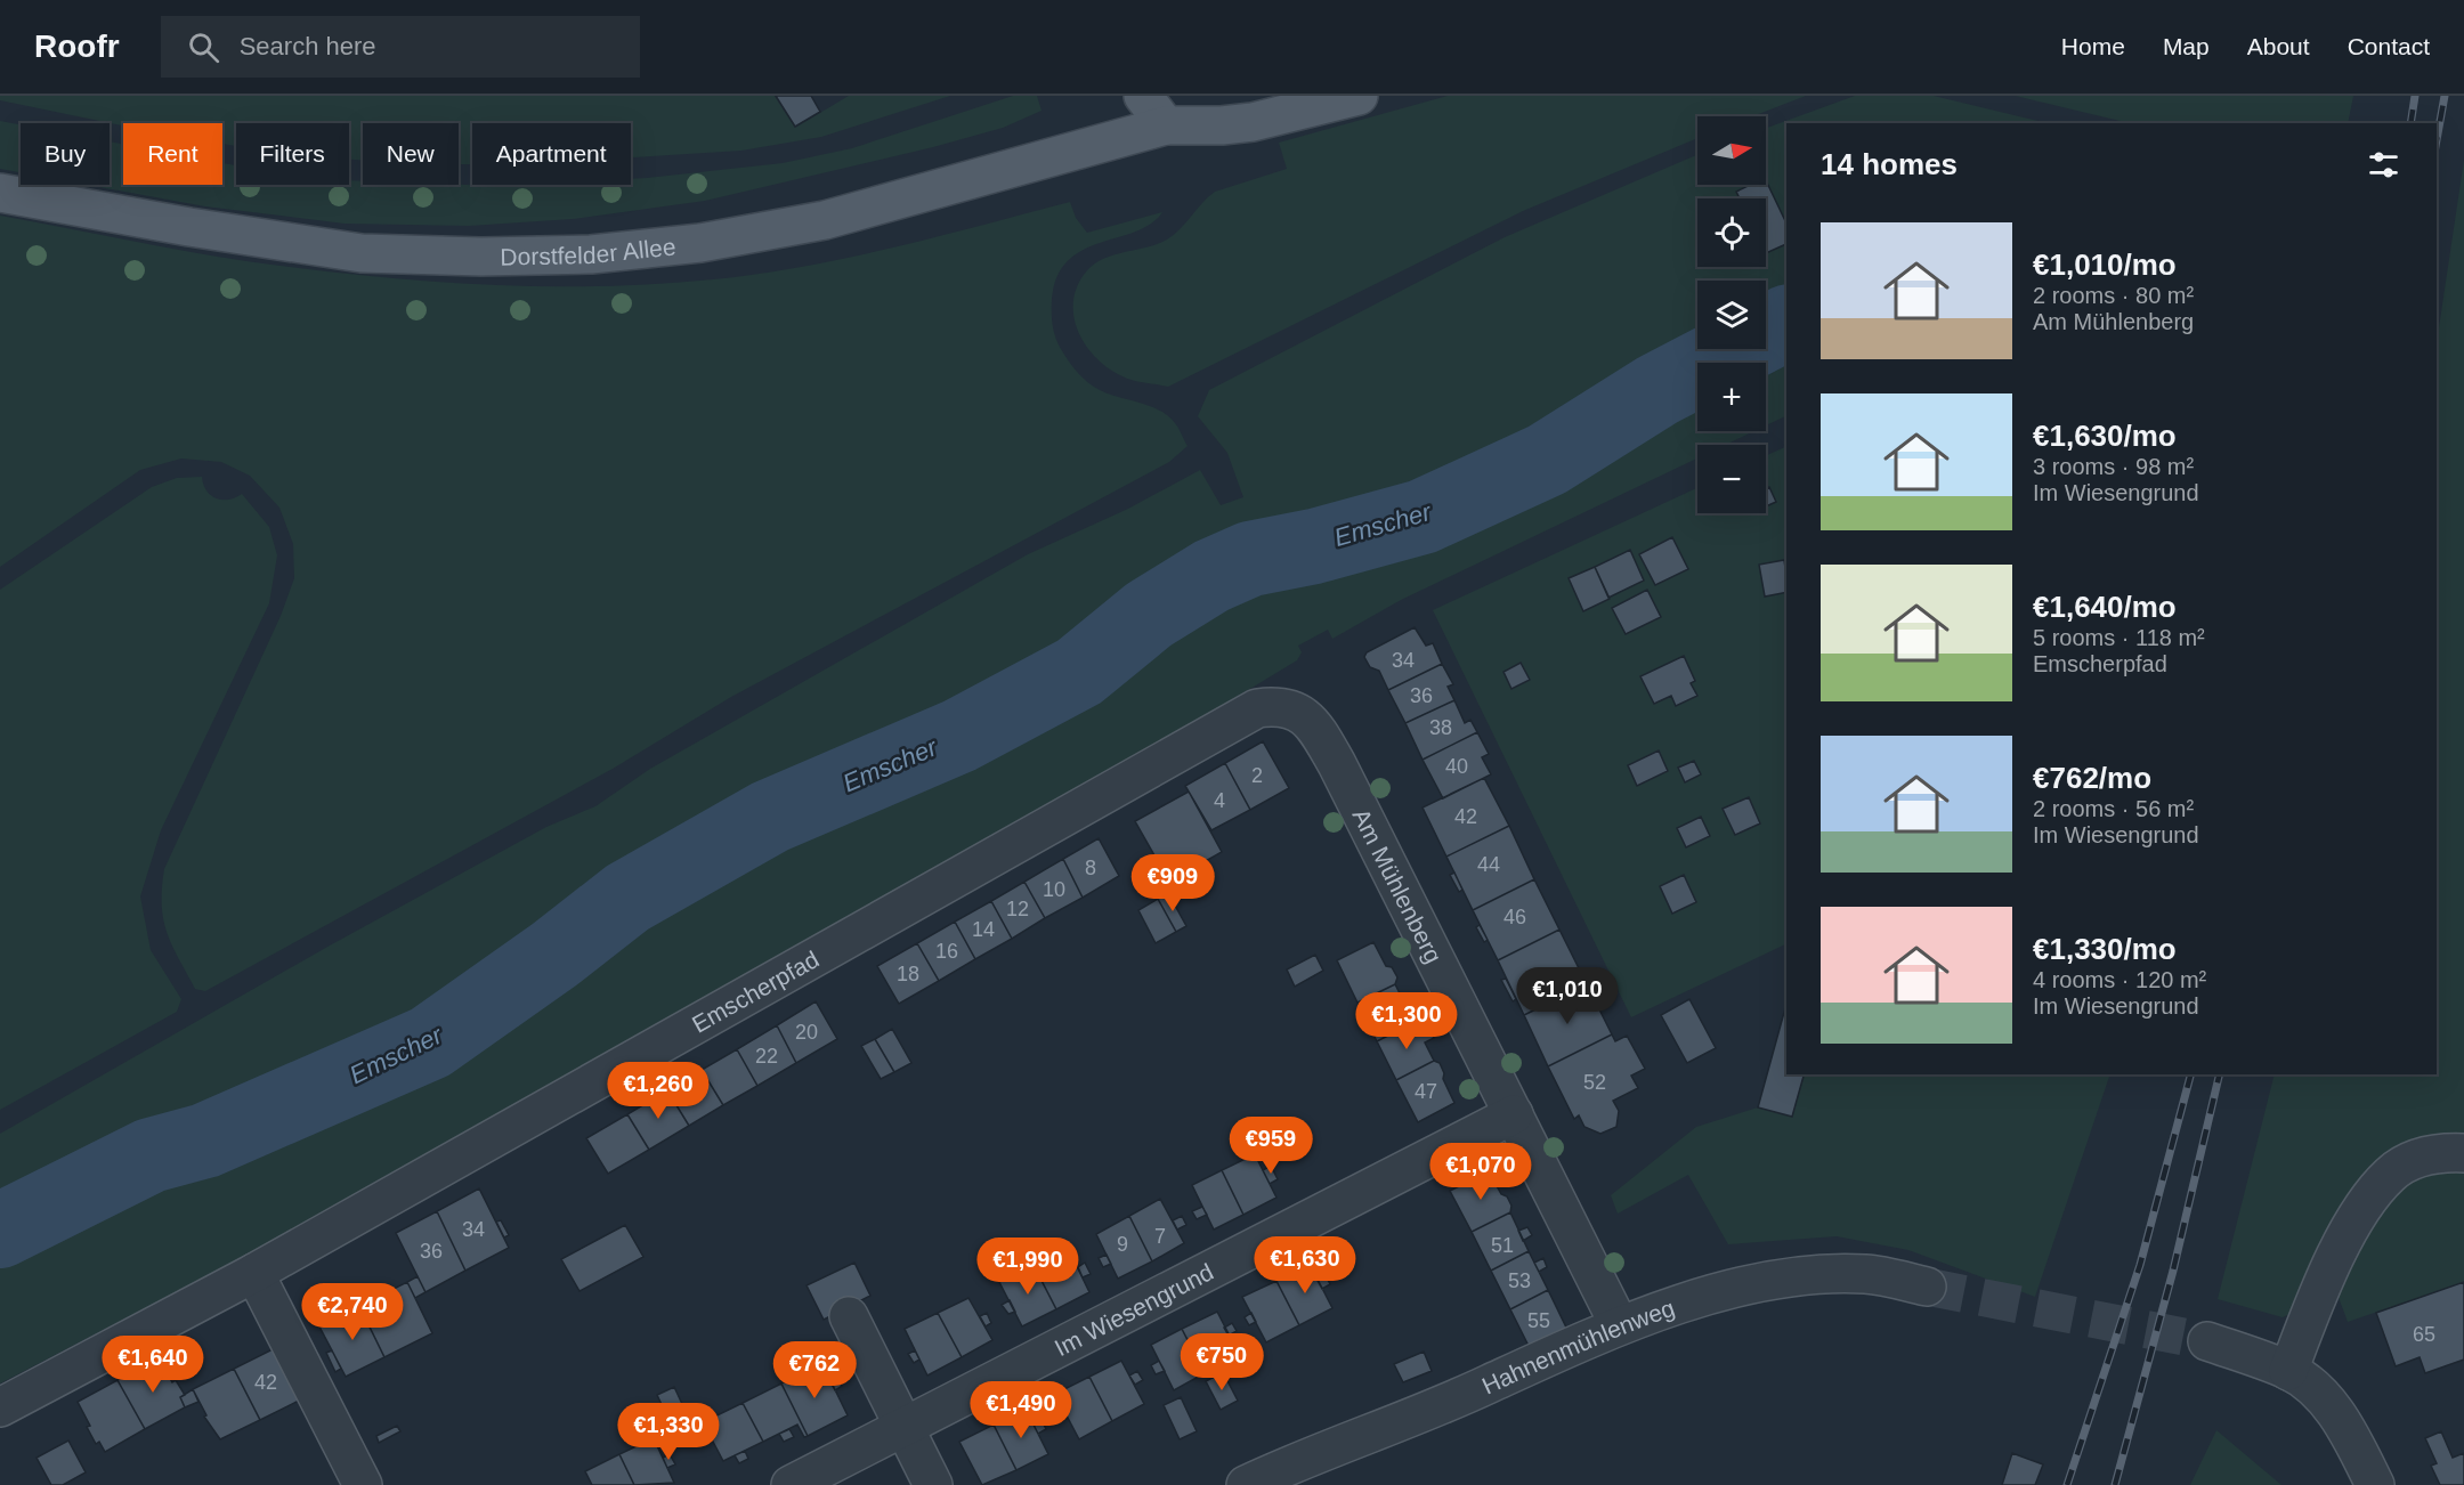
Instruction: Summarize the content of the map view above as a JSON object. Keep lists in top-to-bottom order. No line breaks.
{"streets":{"main road":["Dorstfelder Allee"],"street":["Am Mühlenberg","Emscherpfad","Im Wiesengrund","Hahnenmühlenweg"]},"crossings":[["Am Mühlenberg","Emscherpfad"],["Am Mühlenberg","Im Wiesengrund"],["Am Mühlenberg","Hahnenmühlenweg"]],"water":["Emscher"],"house_numbers":["34","36","38","40","2","4","42","44","8","10","12","46","14","16","18","20","22","52","47","34","7","9","51","36","53","55","65","42"],"north":"right","page":{"header":"Roofr","search":"Search here","nav":["Home","Map","About","Contact"],"map_buttons":["+","−"],"chip":["Buy","Rent","Filters","New","Apartment"],"heading":"14 homes","list":[{"name":"€1,010/mo","note":"2 rooms · 80 m² · Am Mühlenberg"},{"name":"€1,630/mo","note":"3 rooms · 98 m² · Im Wiesengrund"},{"name":"€1,640/mo","note":"5 rooms · 118 m² · Emscherpfad"},{"name":"€762/mo","note":"2 rooms · 56 m² · Im Wiesengrund"},{"name":"€1,330/mo","note":"4 rooms · 120 m² · Im Wiesengrund"}],"price":["€909","€1,010","€1,300","€1,260","€959","€1,070","€1,630","€1,990","€2,740","€750","€1,640","€762","€1,490","€1,330"]}}
